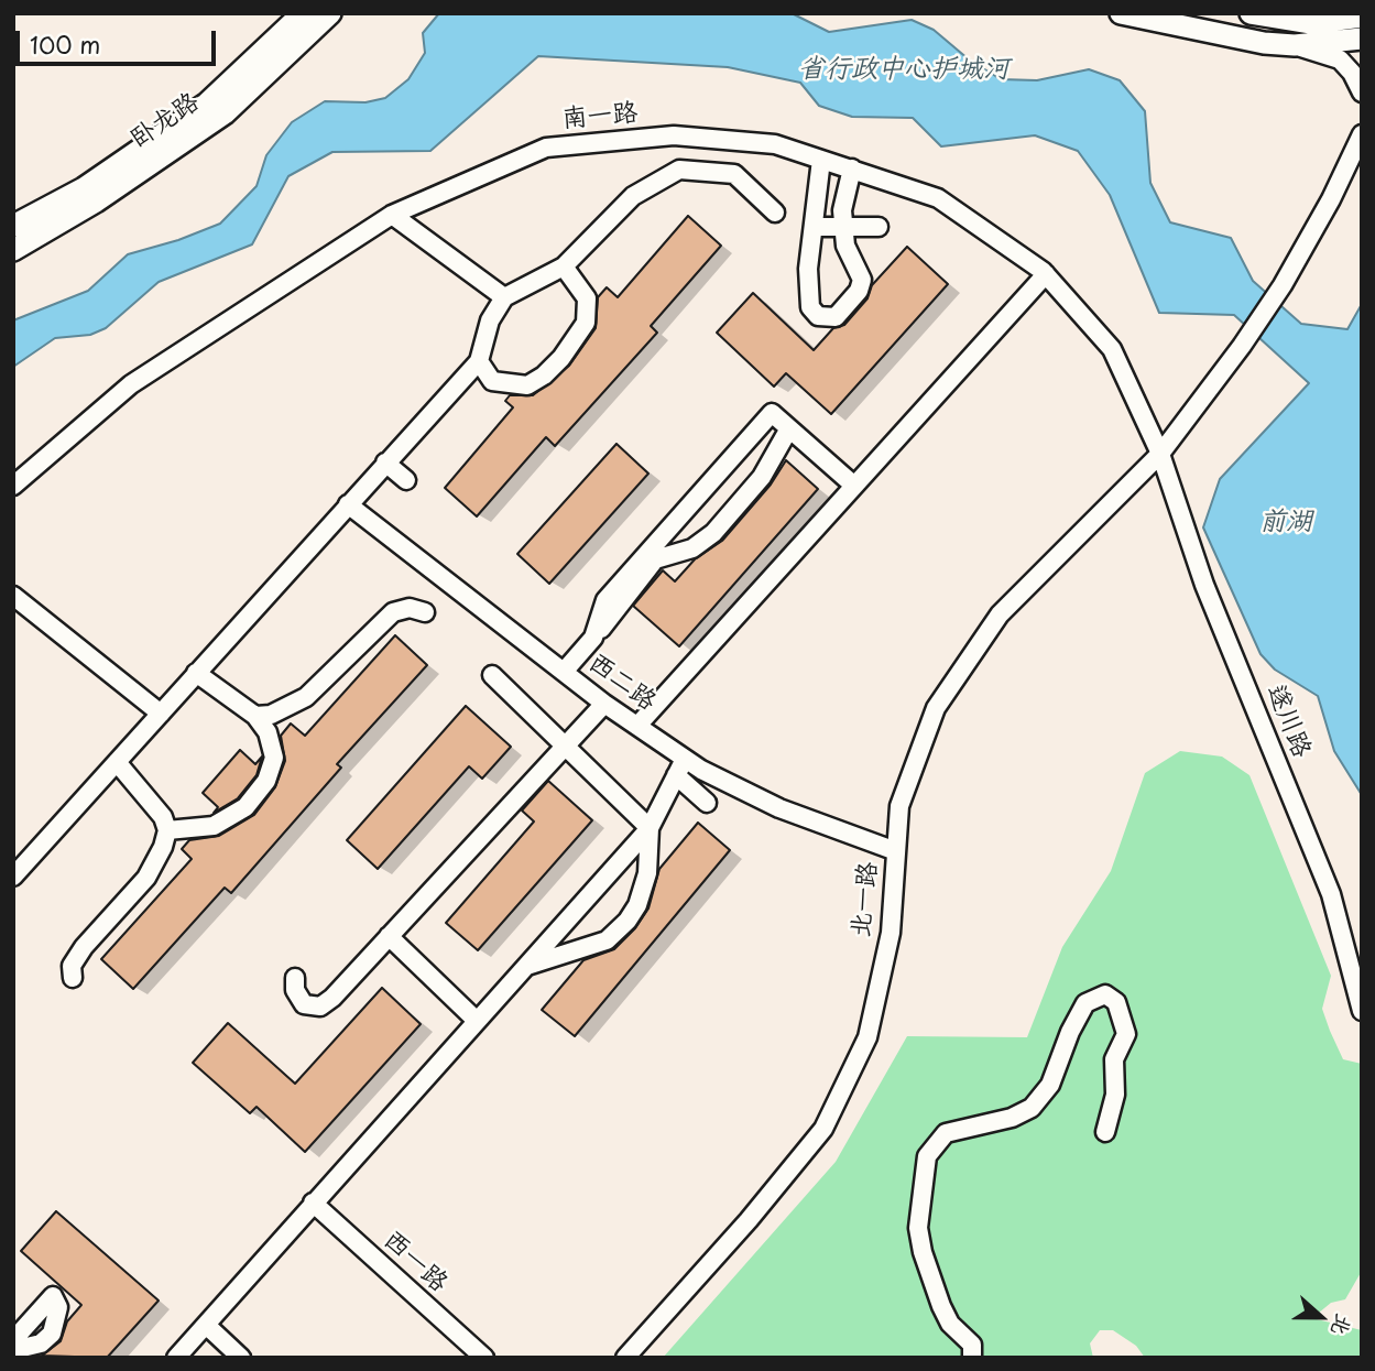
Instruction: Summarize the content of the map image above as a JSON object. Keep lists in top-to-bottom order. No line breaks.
{"streets":{"main road":["卧龙路"],"street":["南一路","西二路","遂川路","北一路","西一路"]},"crossings":[["南一路","遂川路"],["南一路","北一路"],["西二路","北一路"],["遂川路","北一路"]],"water":["省行政中心护城河","前湖"],"scale_bar":"100 m","north":"right"}
